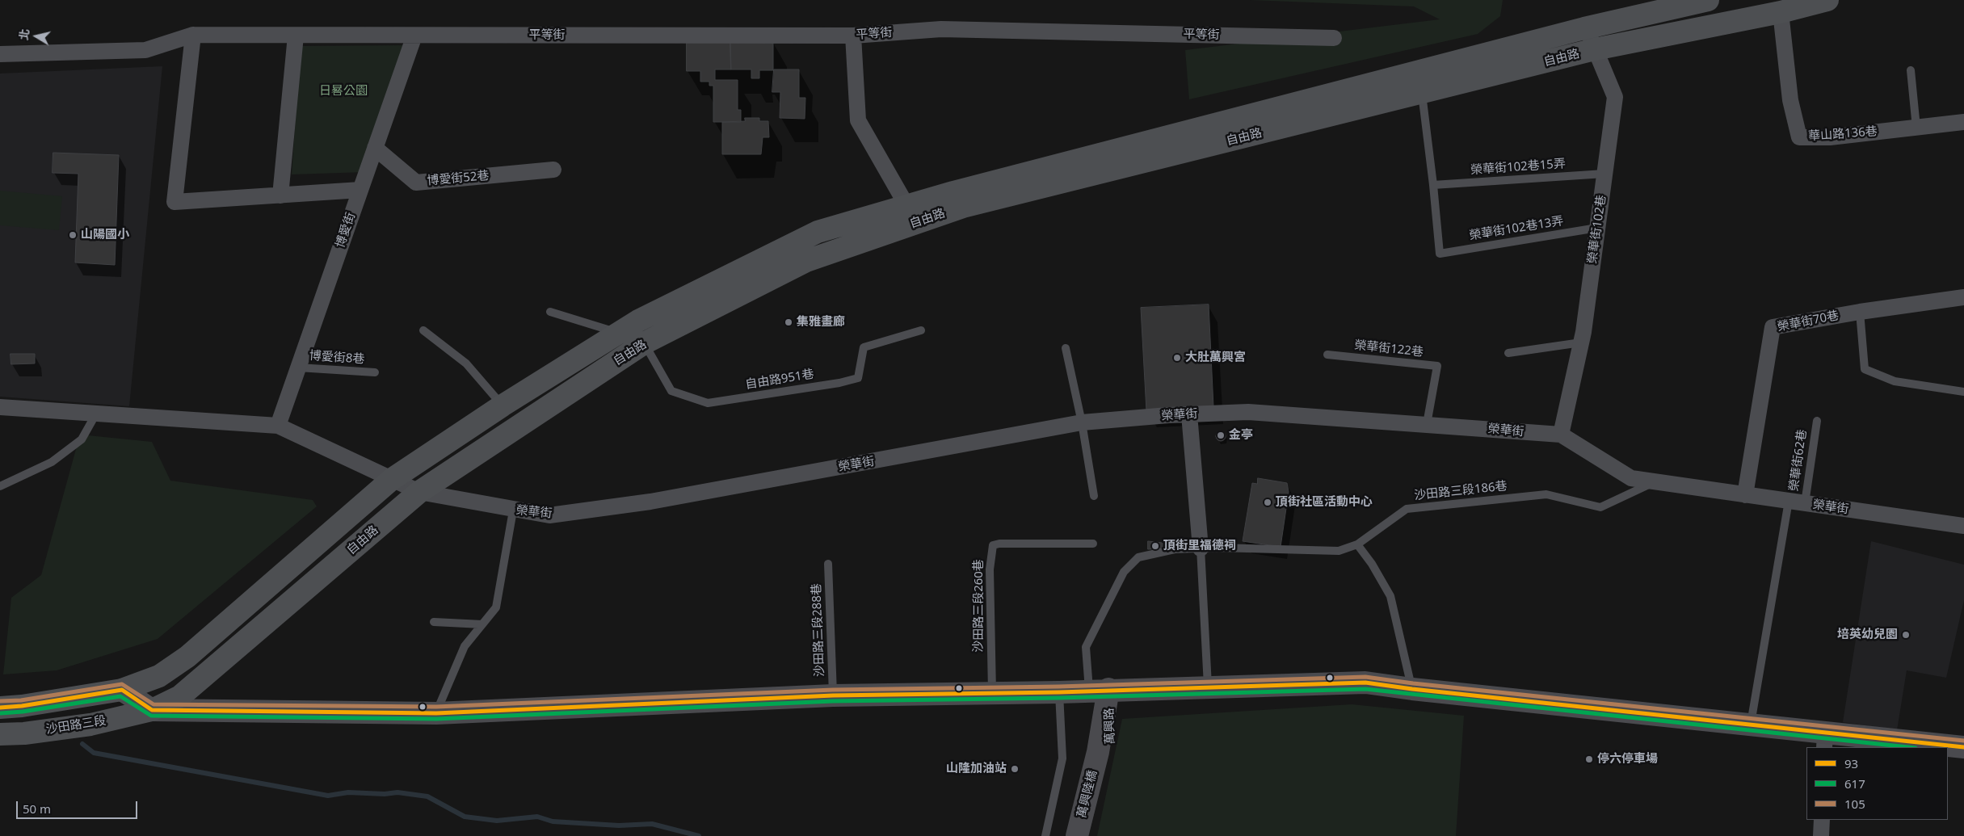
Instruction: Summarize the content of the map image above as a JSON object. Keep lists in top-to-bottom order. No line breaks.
{"streets":{"main road":["自由路","沙田路三段"],"street":["平等街","華山路136巷","博愛街52巷","榮華街102巷","博愛街","榮華街70巷","榮華街","萬興路","萬興陸橋"],"lane":["榮華街102巷15弄","榮華街102巷13弄","榮華街122巷","博愛街8巷","自由路951巷","榮華街62巷","沙田路三段186巷","沙田路三段260巷","沙田路三段288巷"]},"crossings":[["平等街","博愛街"],["自由路","華山路136巷"],["自由路","榮華街102巷"],["自由路","自由路951巷"],["自由路","榮華街"],["自由路","沙田路三段"],["榮華街102巷15弄","榮華街102巷13弄"],["榮華街102巷15弄","榮華街102巷"],["博愛街52巷","博愛街"],["榮華街102巷13弄","榮華街102巷"],["榮華街102巷","榮華街"],["博愛街","博愛街8巷"],["博愛街","榮華街"],["榮華街70巷","榮華街"],["榮華街122巷","榮華街"],["榮華街","榮華街62巷"],["榮華街","沙田路三段186巷"],["榮華街62巷","沙田路三段"],["沙田路三段186巷","沙田路三段"],["沙田路三段186巷","萬興路"],["沙田路三段260巷","沙田路三段"],["沙田路三段288巷","沙田路三段"],["沙田路三段","萬興路"],["萬興路","萬興陸橋"]],"parks":["日晷公園"],"places":["山陽國小","集雅畫廊","大肚萬興宮","金亭","頂街社區活動中心","頂街里福德祠","培英幼兒園","停六停車場","山隆加油站"],"lines":["transit line 105","transit line 93","transit line 617"],"legend":["93","617","105"],"scale_bar":"50 m","north":"left"}
